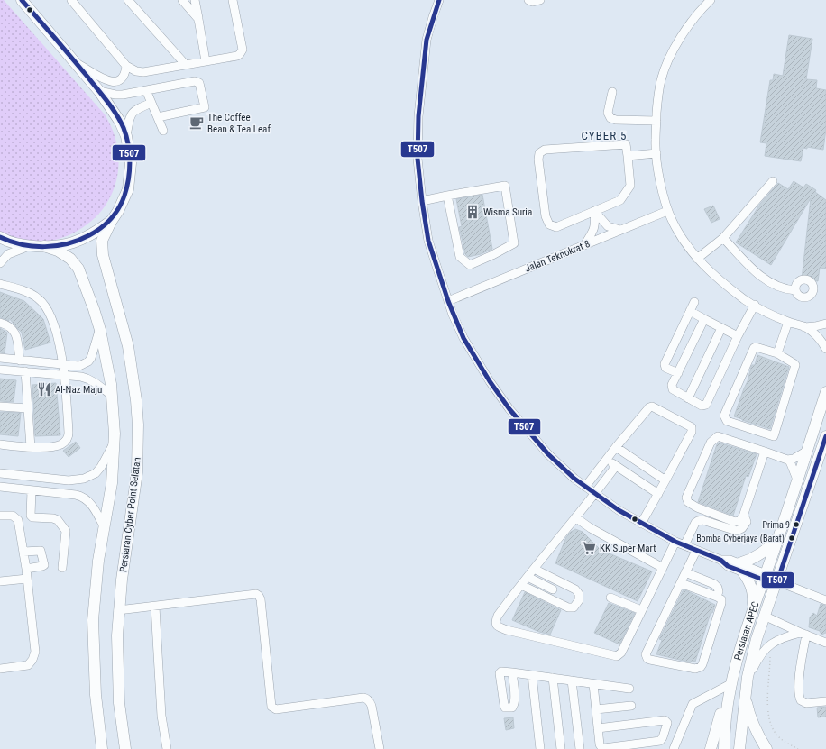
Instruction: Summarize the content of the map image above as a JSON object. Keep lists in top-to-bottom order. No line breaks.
{"streets":{"main road":["Persiaran Cyber Point Selatan","Persiaran APEC"],"street":["Jalan Teknokrat 8"]},"districts":["CYBER 5"],"places":{"cafe":["The Coffee Bean & Tea Leaf"],"building":["Wisma Suria"],"restaurant":["Al-Naz Maju"],"other":["Prima 9","Bomba Cyberjaya (Barat)"],"supermarket":["KK Super Mart"]},"lines":["transit line T507"]}
